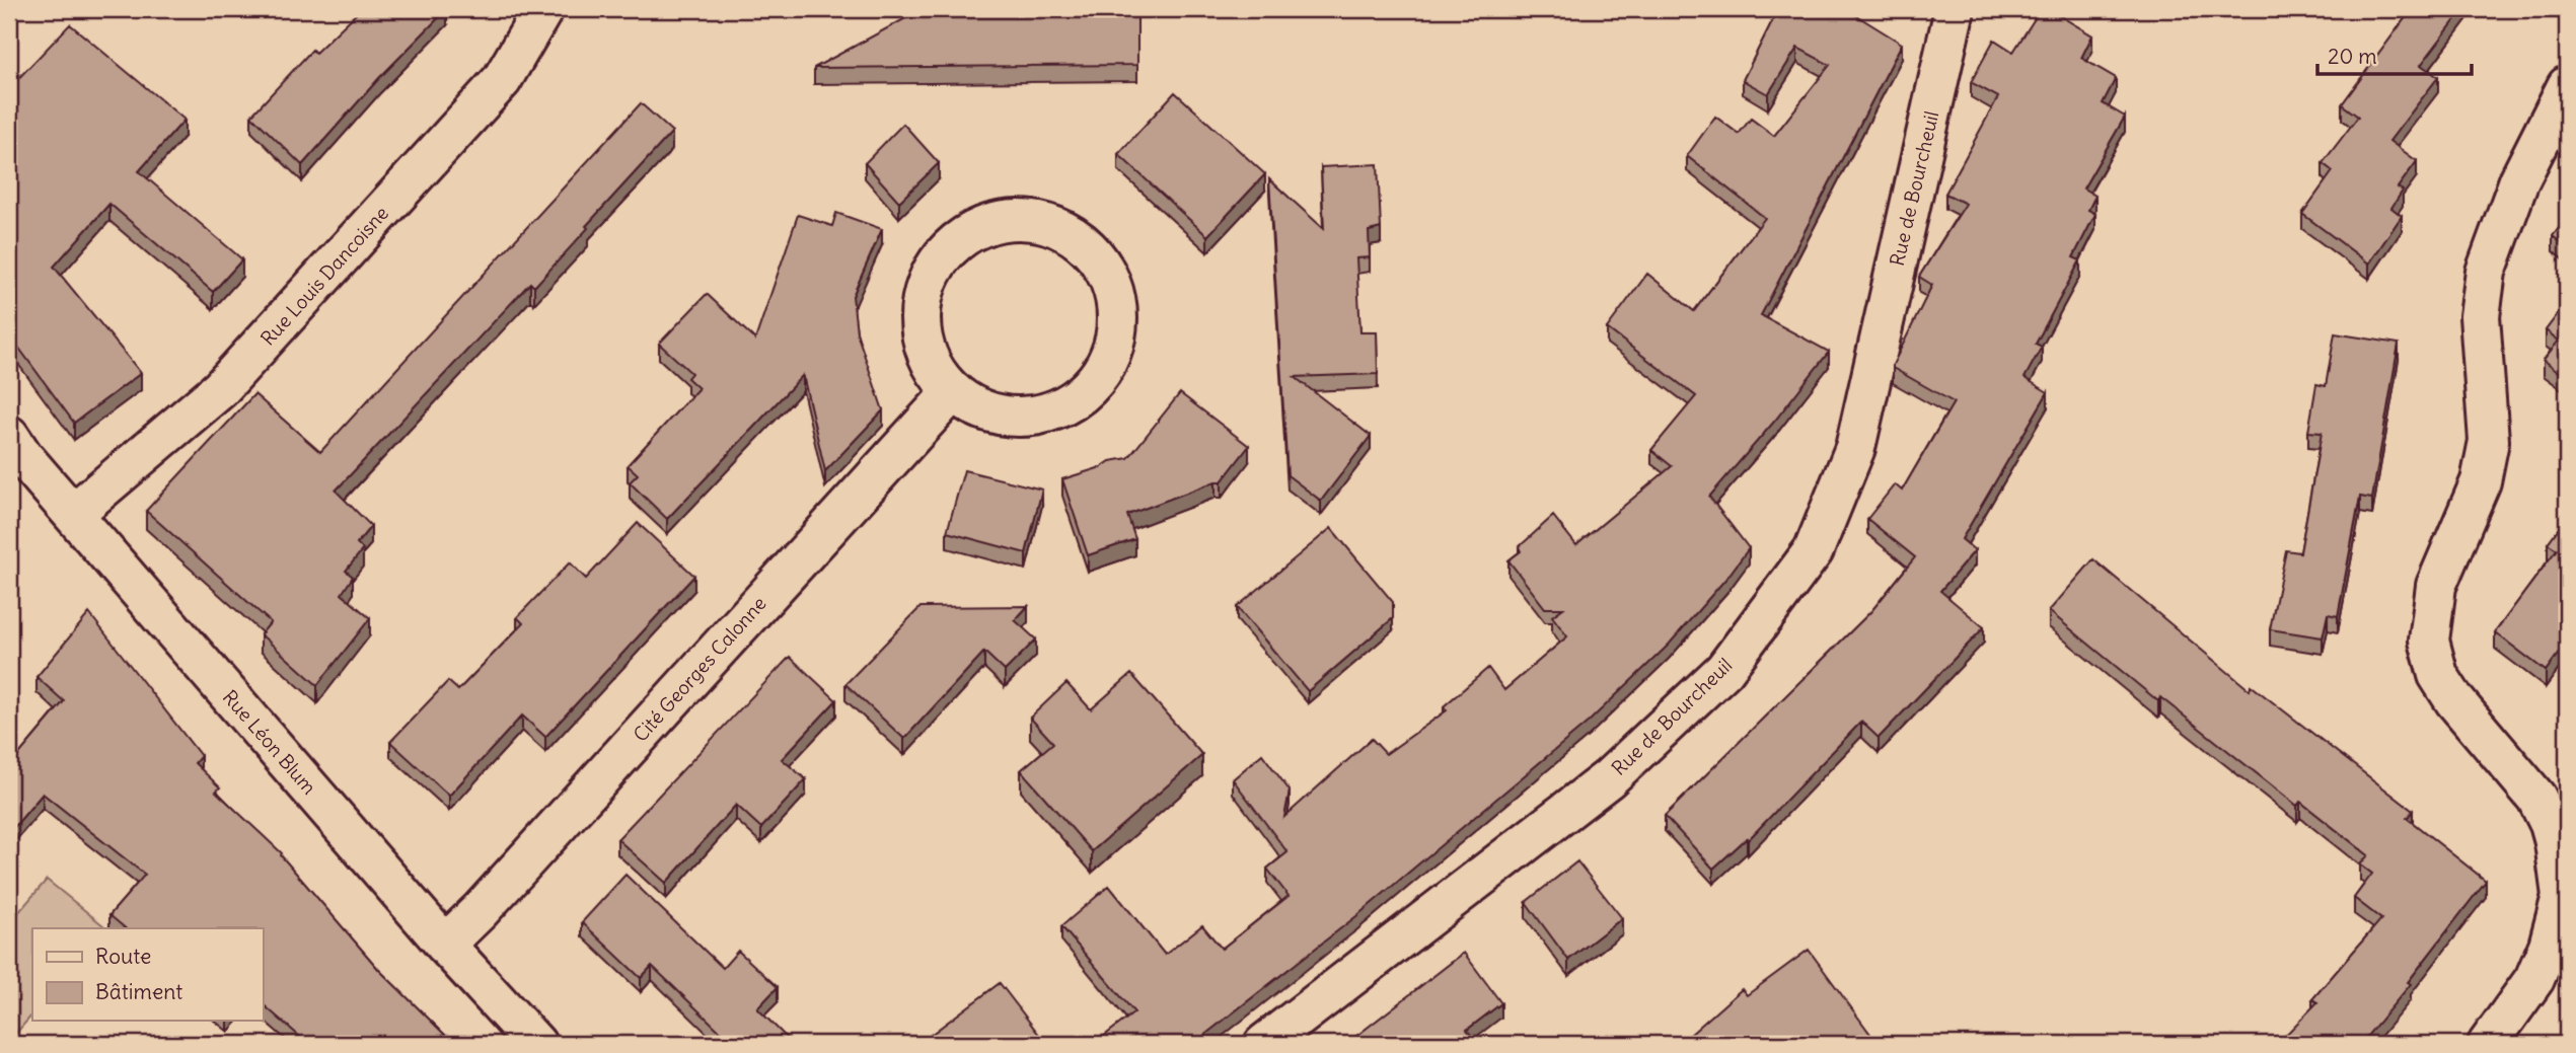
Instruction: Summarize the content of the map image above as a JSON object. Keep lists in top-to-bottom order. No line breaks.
{"streets":{"street":["Rue de Bourcheuil","Rue Louis Dancoisne","Cité Georges Calonne","Rue Léon Blum"]},"crossings":[["Rue Louis Dancoisne","Rue Léon Blum"],["Cité Georges Calonne","Rue Léon Blum"]],"legend":["Route","Bâtiment"],"scale_bar":"20 m"}
